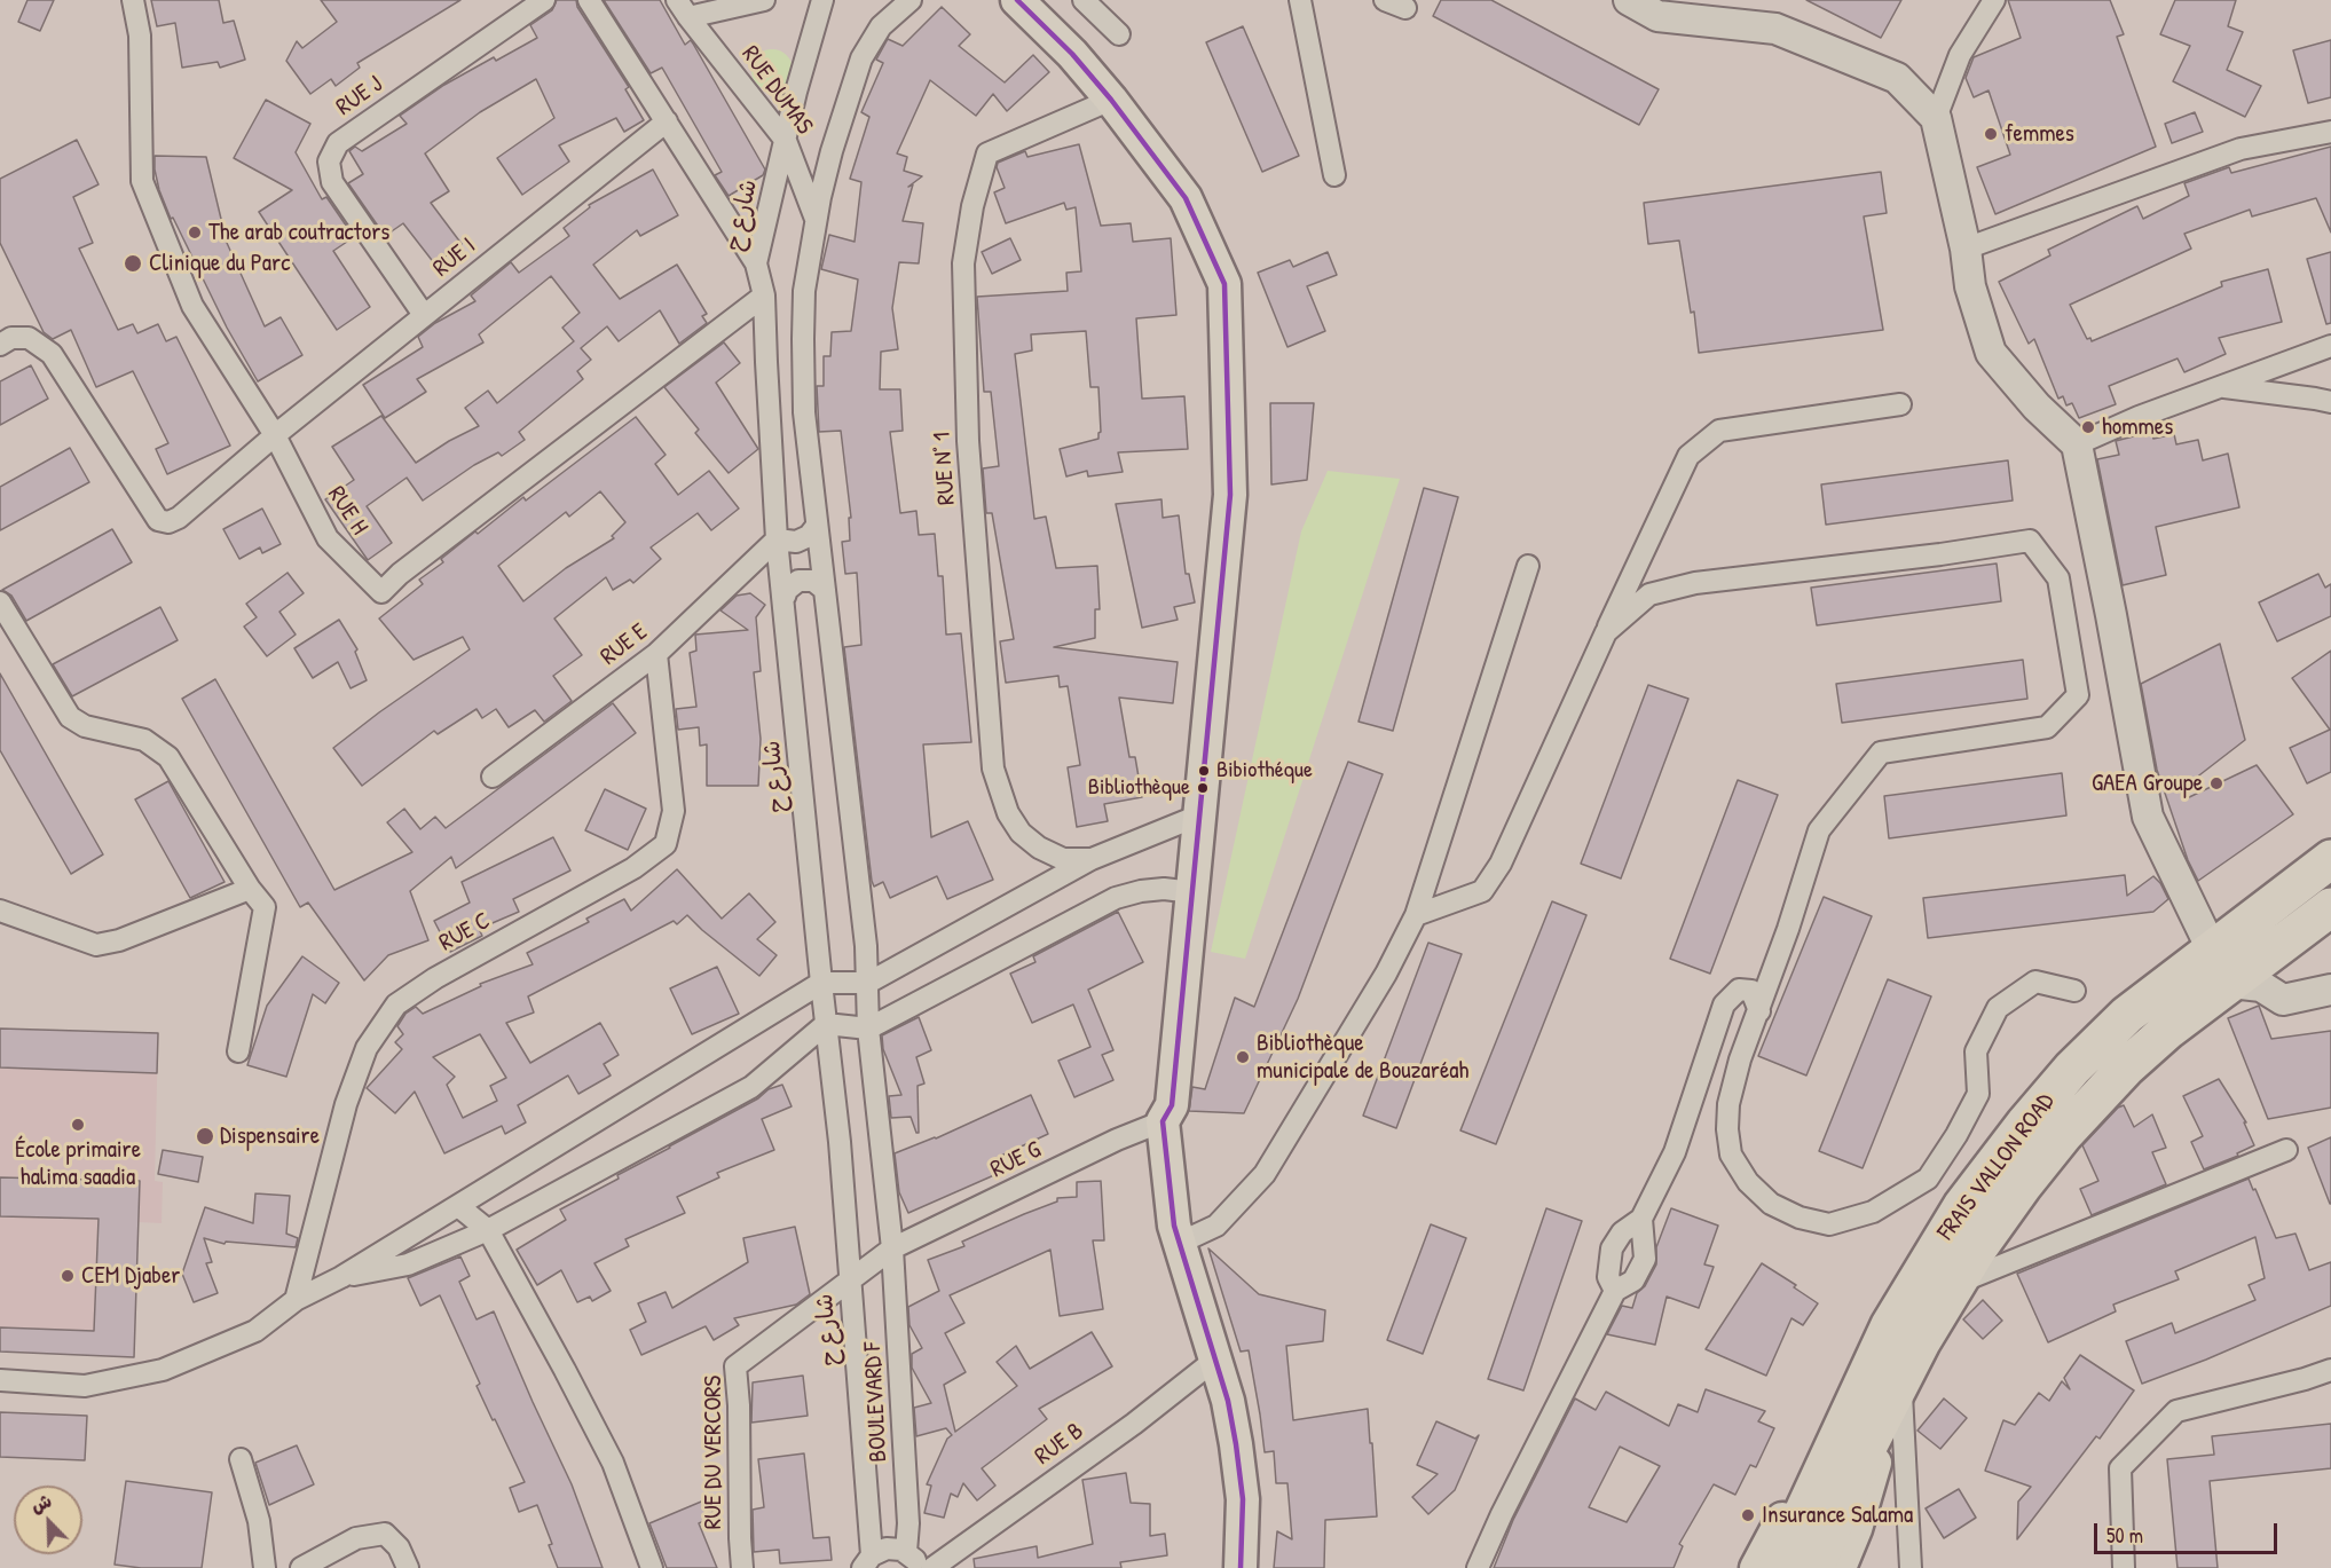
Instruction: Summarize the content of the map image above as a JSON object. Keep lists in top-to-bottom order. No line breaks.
{"streets":{"highway":["FRAIS VALLON ROAD"],"street":["RUE DUMAS","RUE J","شارع ح","RUE I","RUE N° 1","RUE H","RUE E","RUE C","RUE G","BOULEVARD F","RUE B","RUE DU VERCORS"]},"crossings":[["RUE DUMAS","شارع ح"],["RUE DUMAS","BOULEVARD F"],["RUE J","RUE I"],["شارع ح","RUE H"],["شارع ح","RUE E"],["شارع ح","RUE DU VERCORS"],["RUE I","RUE H"],["RUE E","RUE C"],["RUE G","BOULEVARD F"],["RUE G","RUE DU VERCORS"],["BOULEVARD F","RUE DU VERCORS"]],"places":["femmes","The arab coutractors","Clinique du Parc","hommes","Bibiothéque","GAEA Groupe","Bibliothèque","Bibliothèque municipale de Bouzaréah","École primaire halima saadia","Dispensaire","CEM Djaber","Insurance Salama"],"scale_bar":"50 m","north":"top left"}
